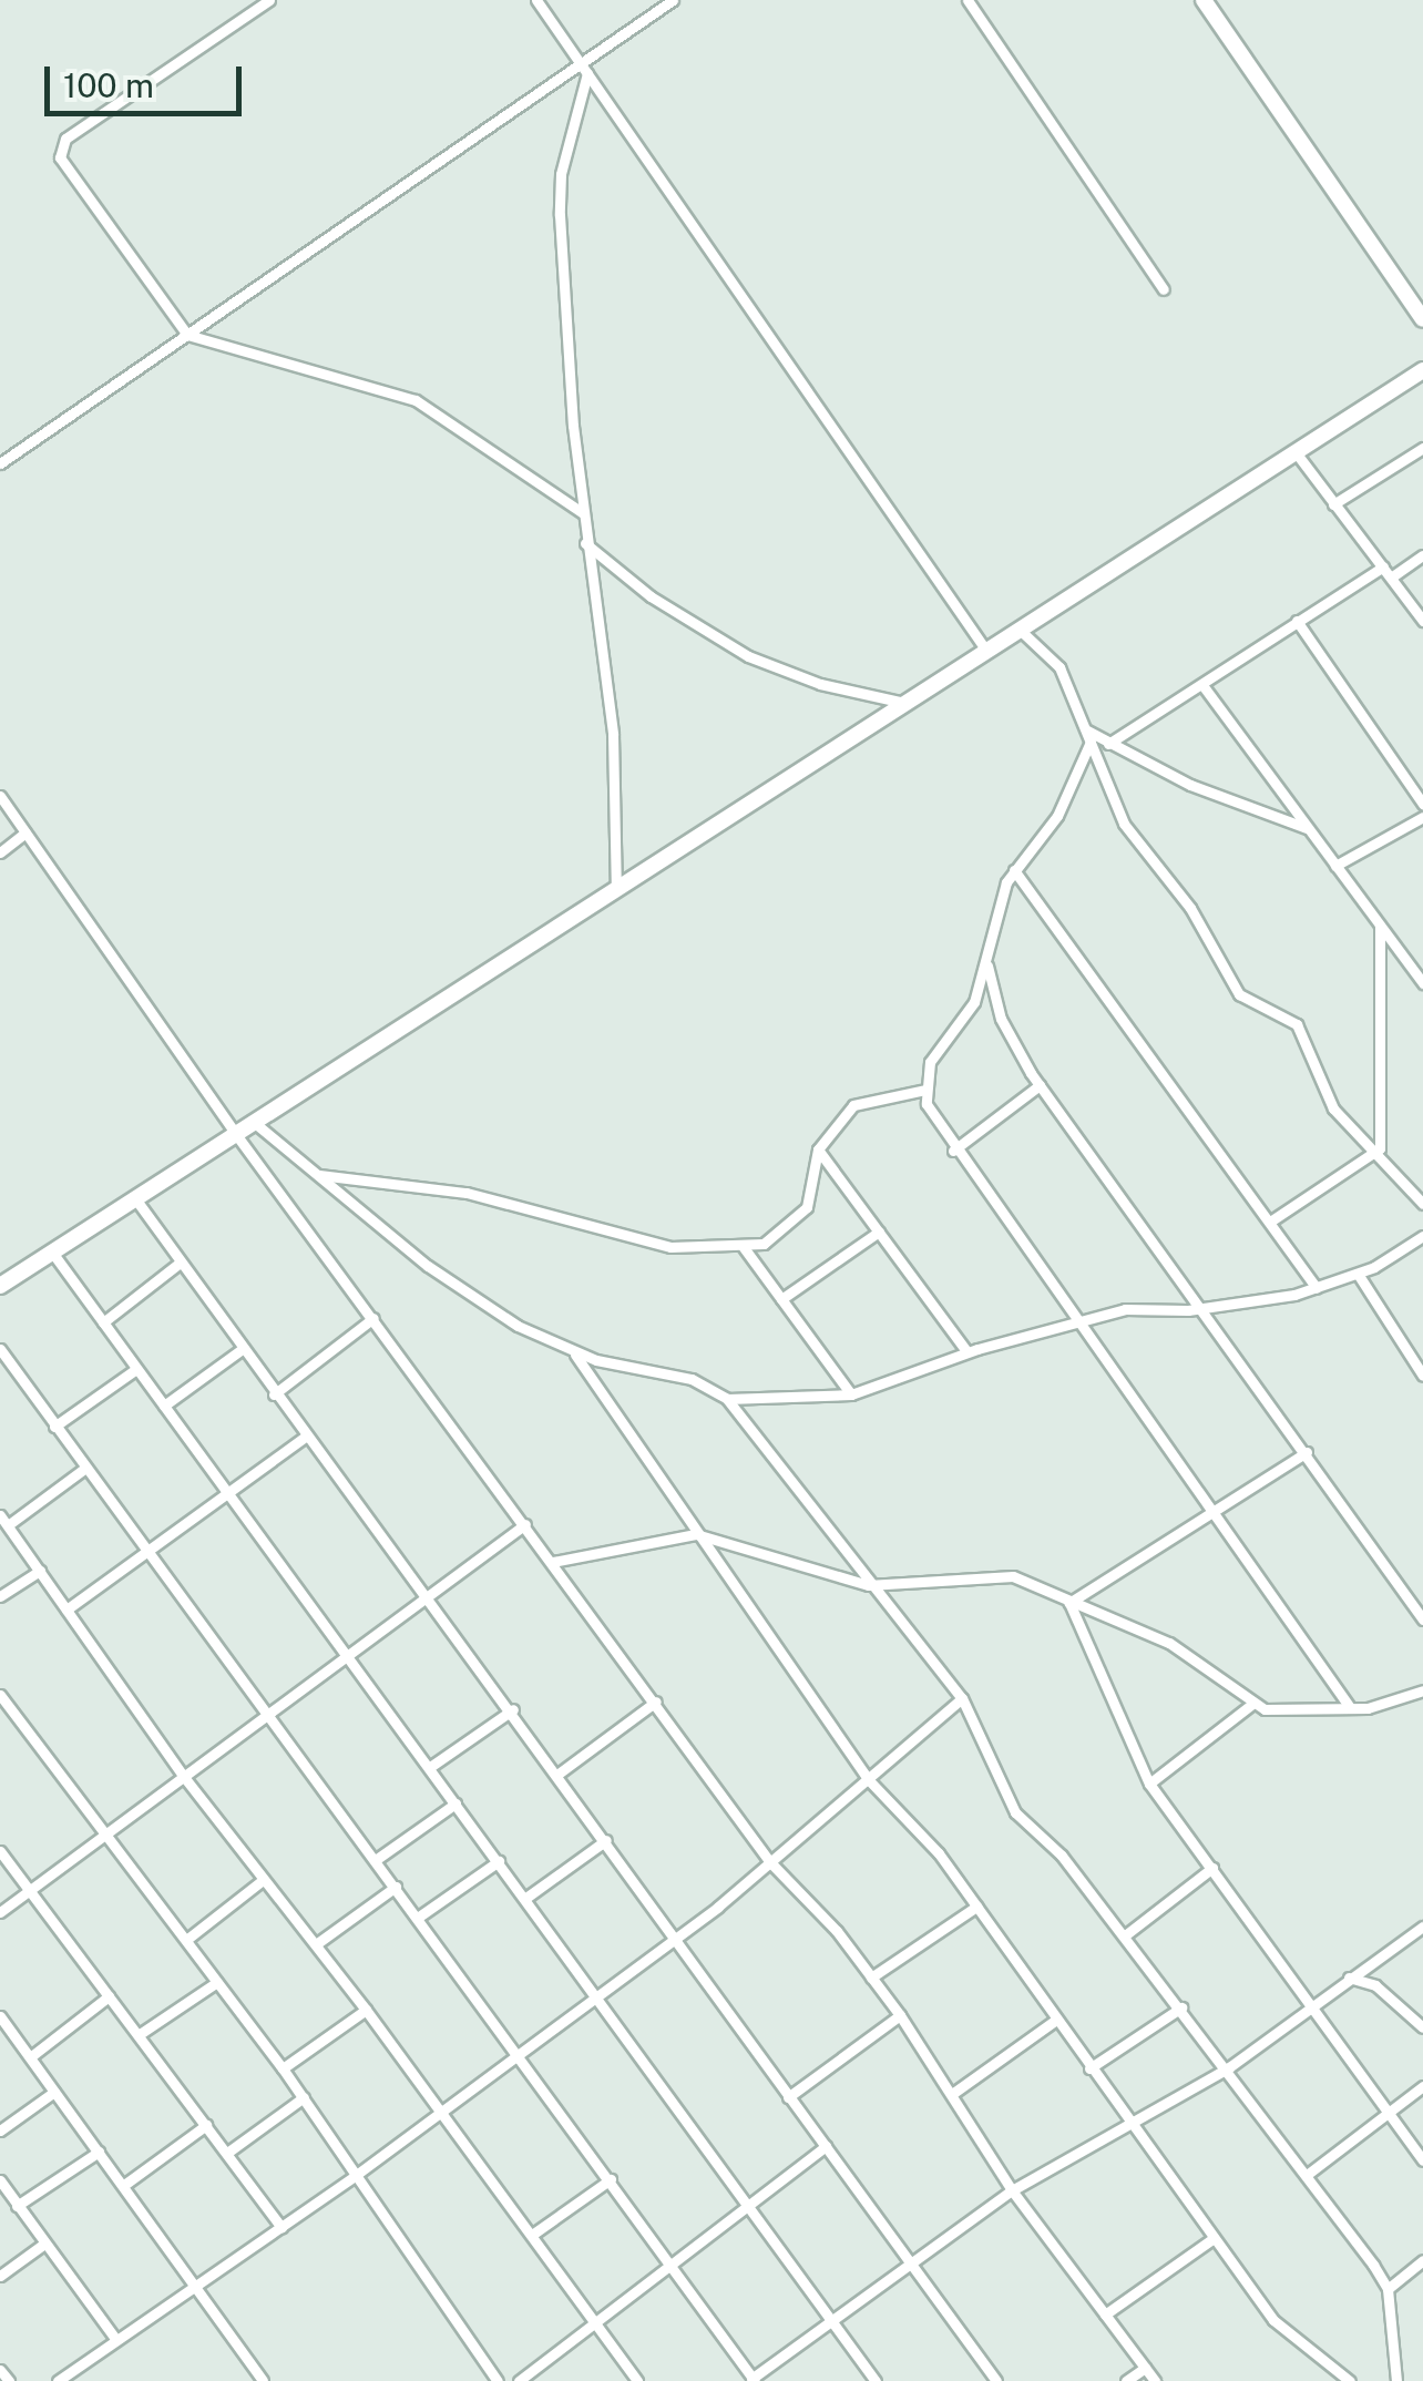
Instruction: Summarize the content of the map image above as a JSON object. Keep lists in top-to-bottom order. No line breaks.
{"scale_bar":"100 m"}
